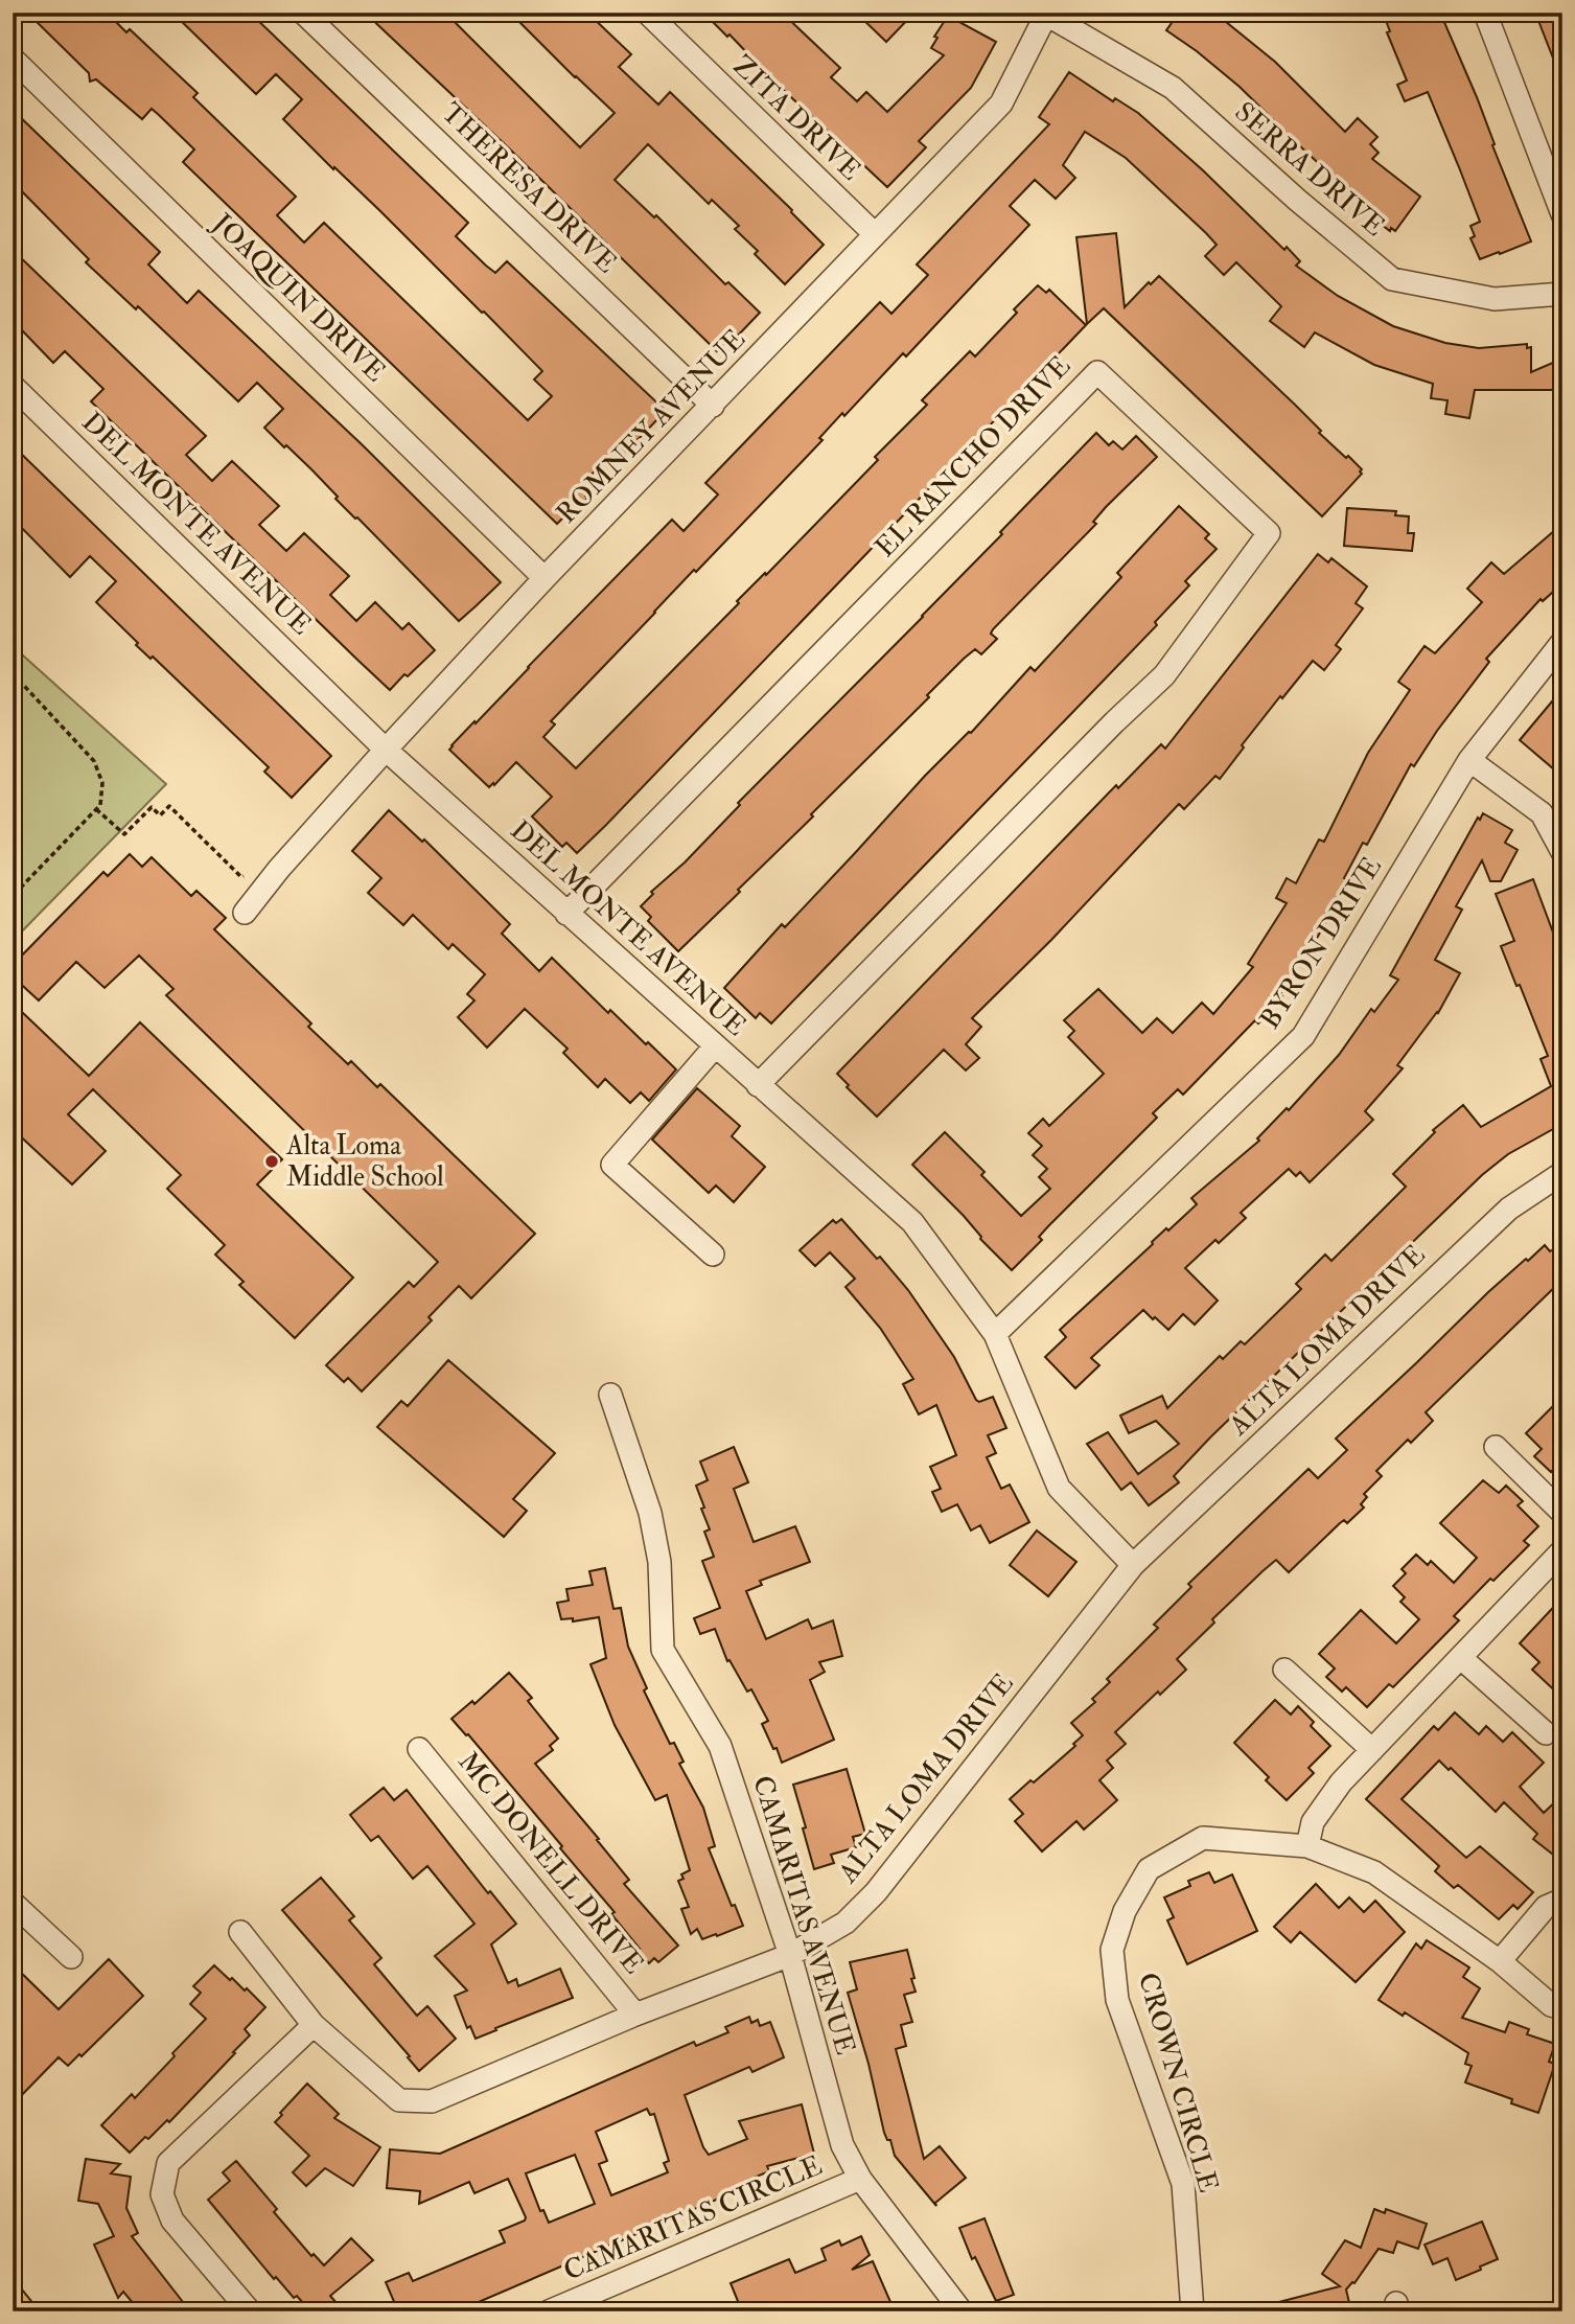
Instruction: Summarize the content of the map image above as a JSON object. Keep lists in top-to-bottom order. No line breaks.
{"streets":{"street":["ZITA DRIVE","SERRA DRIVE","THERESA DRIVE","JOAQUIN DRIVE","ROMNEY AVENUE","EL RANCHO DRIVE","DEL MONTE AVENUE","BYRON DRIVE","ALTA LOMA DRIVE","MC DONELL DRIVE","CAMARITAS AVENUE","CROWN CIRCLE","CAMARITAS CIRCLE"]},"crossings":[["ZITA DRIVE","ROMNEY AVENUE"],["SERRA DRIVE","ROMNEY AVENUE"],["THERESA DRIVE","ROMNEY AVENUE"],["JOAQUIN DRIVE","ROMNEY AVENUE"],["ROMNEY AVENUE","DEL MONTE AVENUE"],["EL RANCHO DRIVE","DEL MONTE AVENUE"],["DEL MONTE AVENUE","BYRON DRIVE"],["DEL MONTE AVENUE","ALTA LOMA DRIVE"],["ALTA LOMA DRIVE","MC DONELL DRIVE"],["ALTA LOMA DRIVE","CAMARITAS AVENUE"],["CAMARITAS AVENUE","CAMARITAS CIRCLE"]],"places":["Alta Loma Middle School"]}
